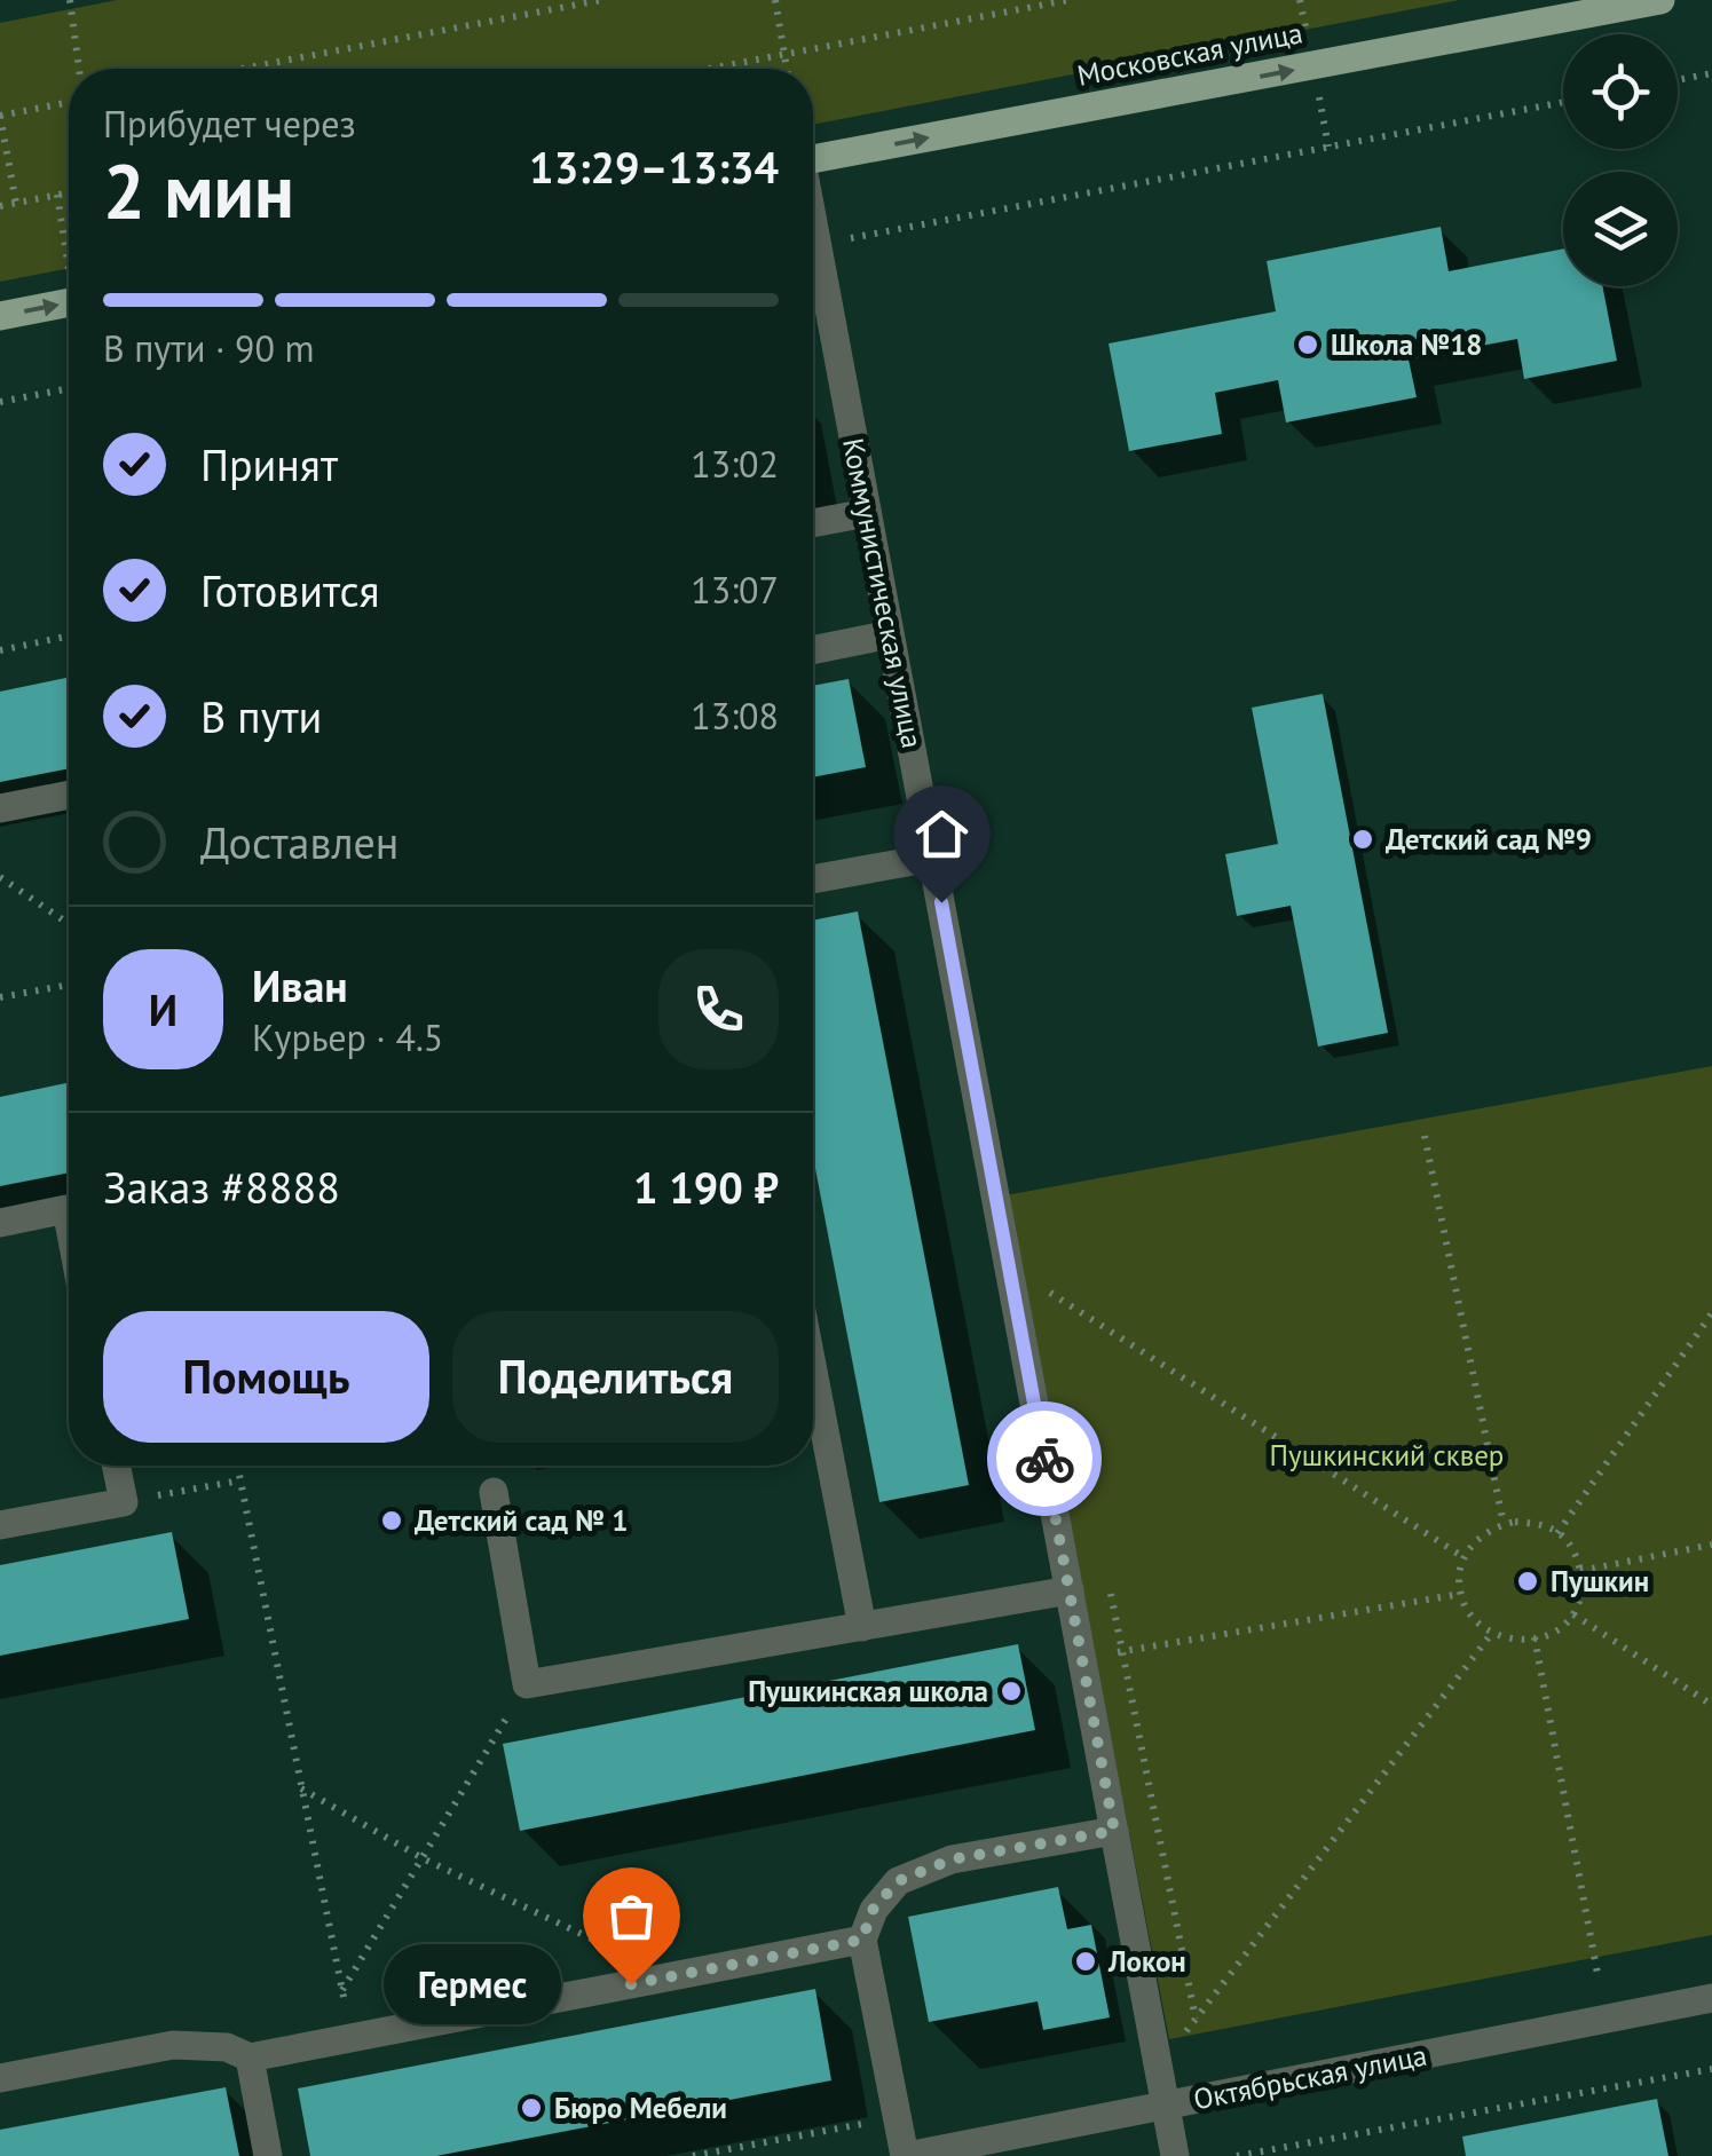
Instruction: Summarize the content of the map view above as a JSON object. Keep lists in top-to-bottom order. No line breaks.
{"streets":{"main road":["Московская улица"],"street":["Коммунистическая улица","Октябрьская улица"]},"crossings":[["Коммунистическая улица","Октябрьская улица"]],"one_way":["Московская улица"],"parks":["Пушкинский сквер"],"places":["Школа №18","Детский сад №9","Детский сад № 1","Пушкин","Пушкинская школа","Локон","Гермес","Бюро Мебели"],"page":{"heading":["2 мин","Прибудет через","13:29–13:34"],"panel":["Иван","Курьер · 4.5","Заказ #8888","1 190 ₽"],"bar":"В пути · 90 m","list":[["Принят","13:02"],["Готовится","13:07"],["В пути","13:08"],"Доставлен"],"round":"И","buttons":["Помощь","Поделиться"],"bubble":"Гермес"}}
